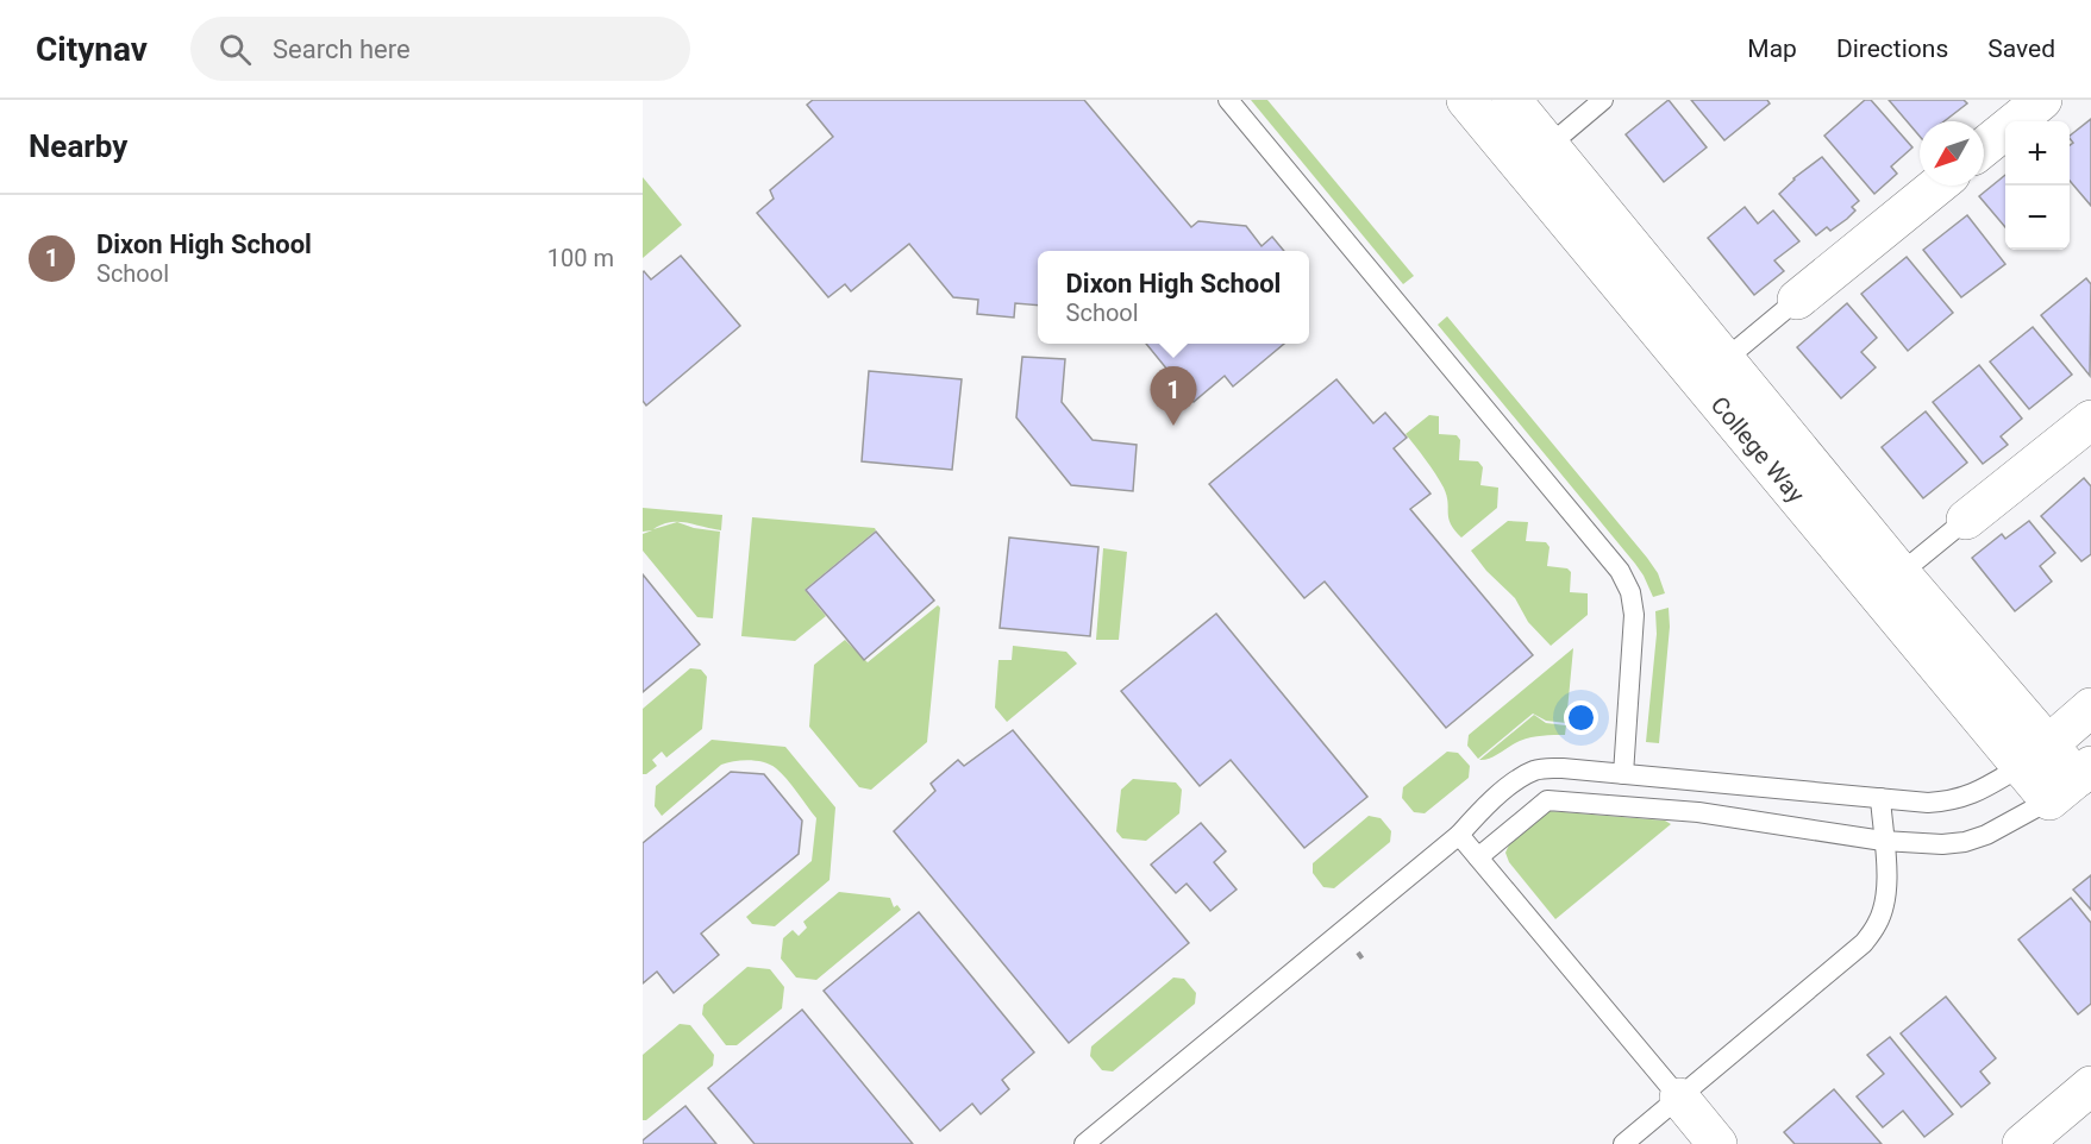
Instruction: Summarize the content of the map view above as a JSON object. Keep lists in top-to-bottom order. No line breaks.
{"streets":{"street":["College Way"]},"north":"bottom left","page":{"header":"Citynav","search":"Search here","nav":["Map","Directions","Saved"],"heading":"Nearby","map_buttons":["+","−"],"list":[{"mark":"1","name":"Dixon High School","note":"School","value":"100 m"}],"popup":["Dixon High School","School"],"pins":"1"}}
